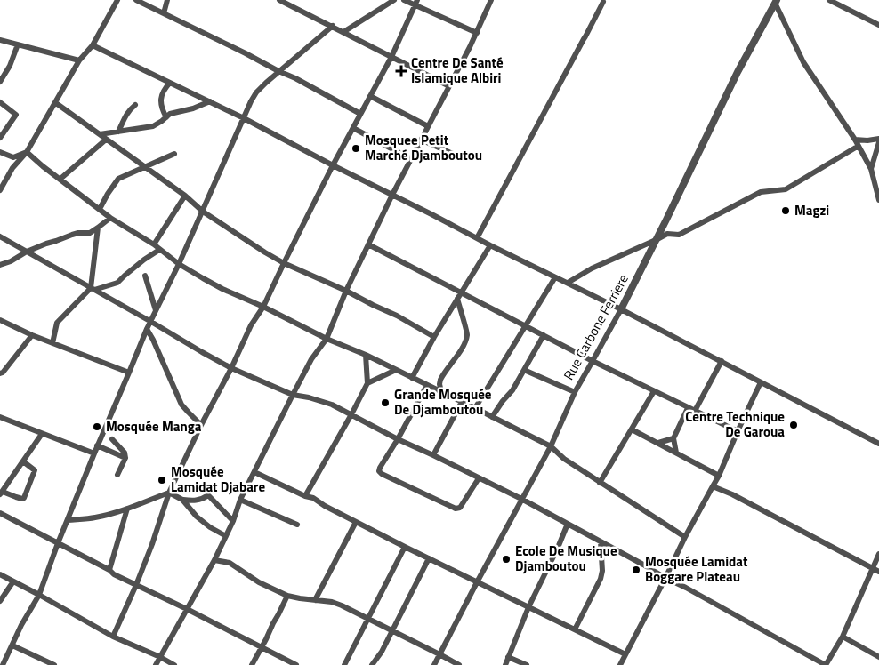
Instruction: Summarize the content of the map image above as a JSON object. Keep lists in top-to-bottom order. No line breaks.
{"streets":{"street":["Rue Carbone Ferriere"]},"places":{"health":["Centre De Santé Islamique Albiri"],"other":["Mosquee Petit Marché Djamboutou","Magzi","Grande Mosquée De Djamboutou","Centre Technique De Garoua","Mosquée Manga","Mosquée Lamidat Djabare","Ecole De Musique Djamboutou","Mosquée Lamidat Boggare Plateau"]}}
